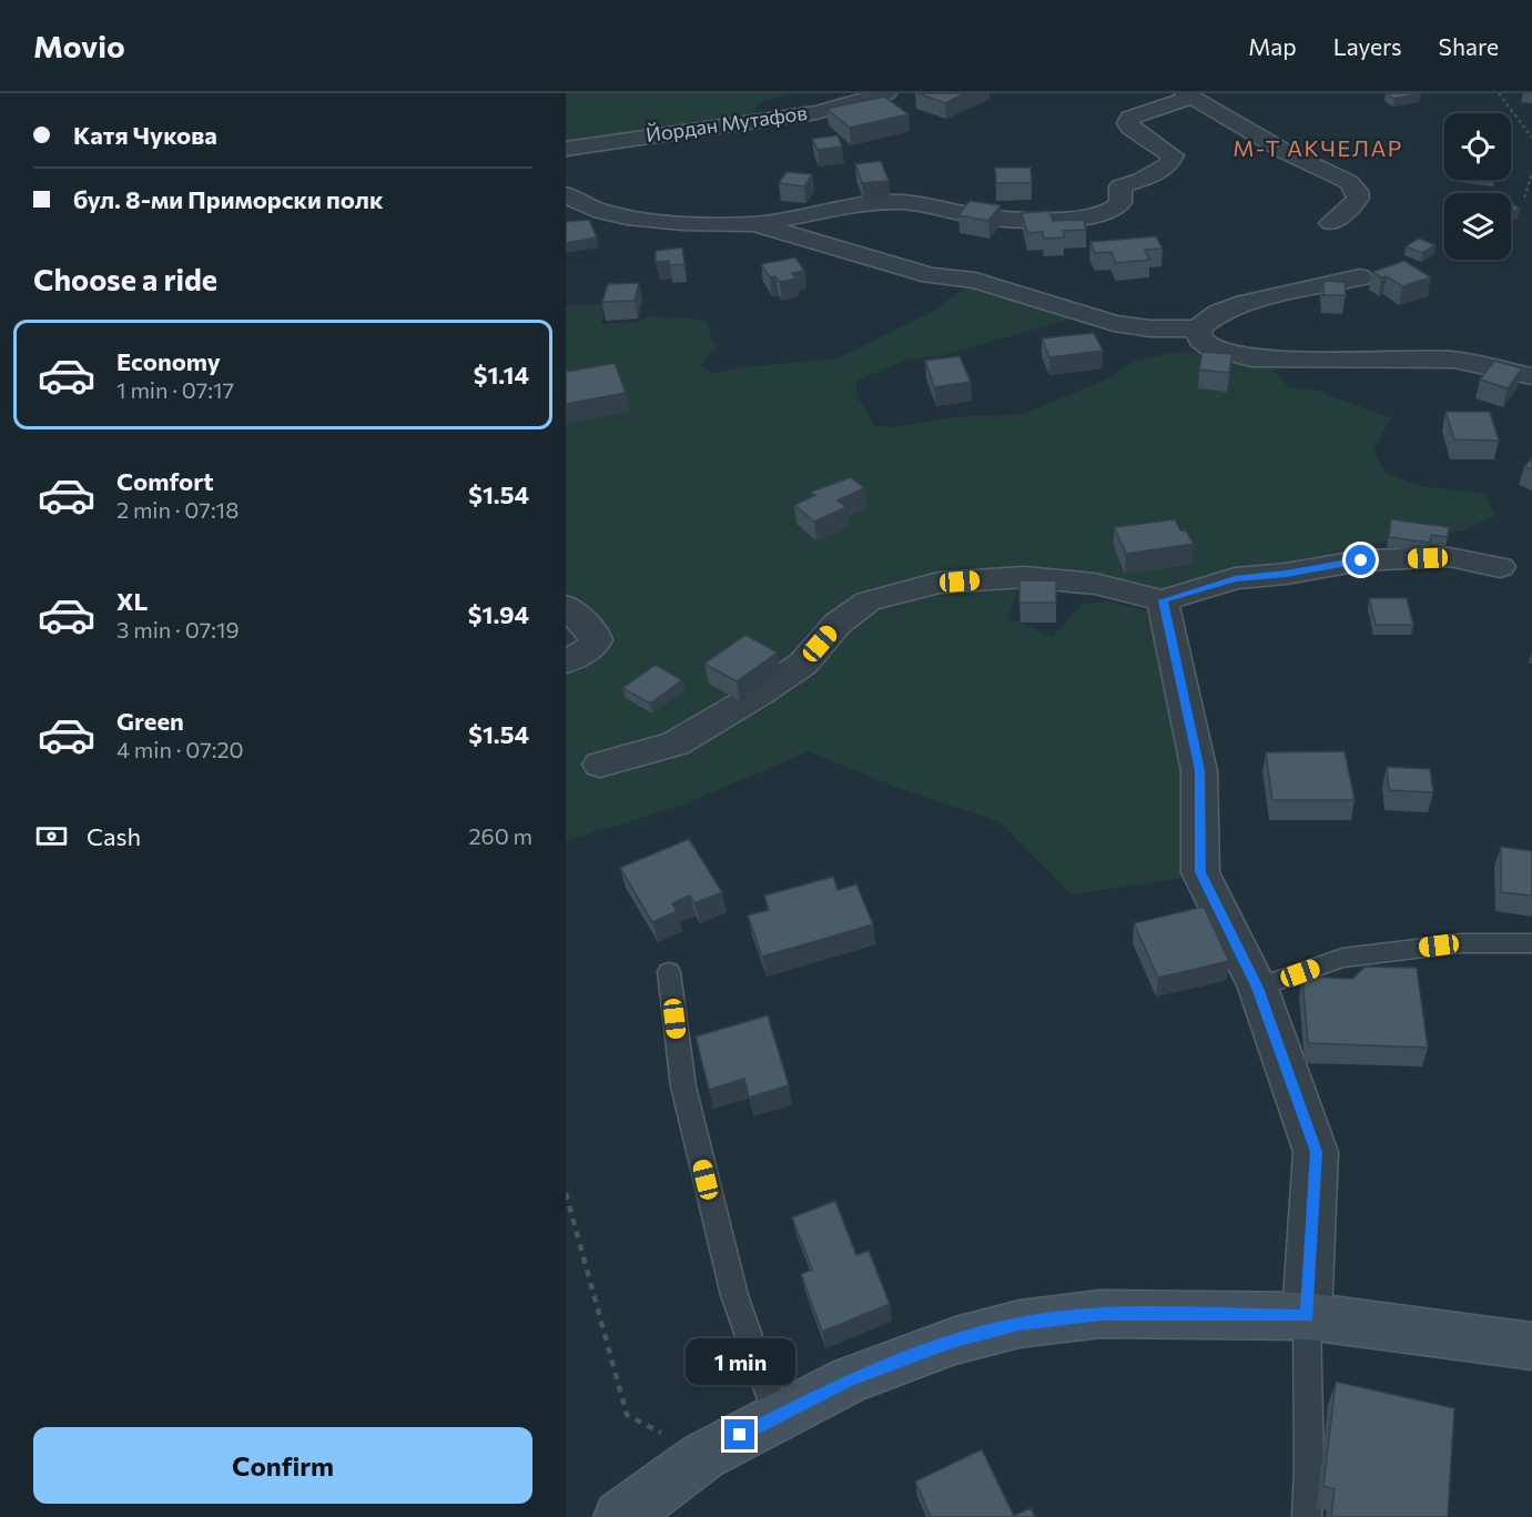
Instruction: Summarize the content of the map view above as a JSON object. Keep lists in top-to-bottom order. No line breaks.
{"streets":{"street":["Йордан Мутафов"]},"districts":["М-Т АКЧЕЛАР"],"page":{"header":"Movio","nav":["Map","Layers","Share"],"banner":["Катя Чукова","бул. 8-ми Приморски полк"],"heading":"Choose a ride","list":[{"name":"Economy","note":"1 min · 07:17","value":"$1.14"},{"name":"Comfort","note":"2 min · 07:18","value":"$1.54"},{"name":"XL","note":"3 min · 07:19","value":"$1.94"},{"name":"Green","note":"4 min · 07:20","value":"$1.54"}],"pay":["Cash","260 m"],"bubble":"1 min","buttons":"Confirm"}}
